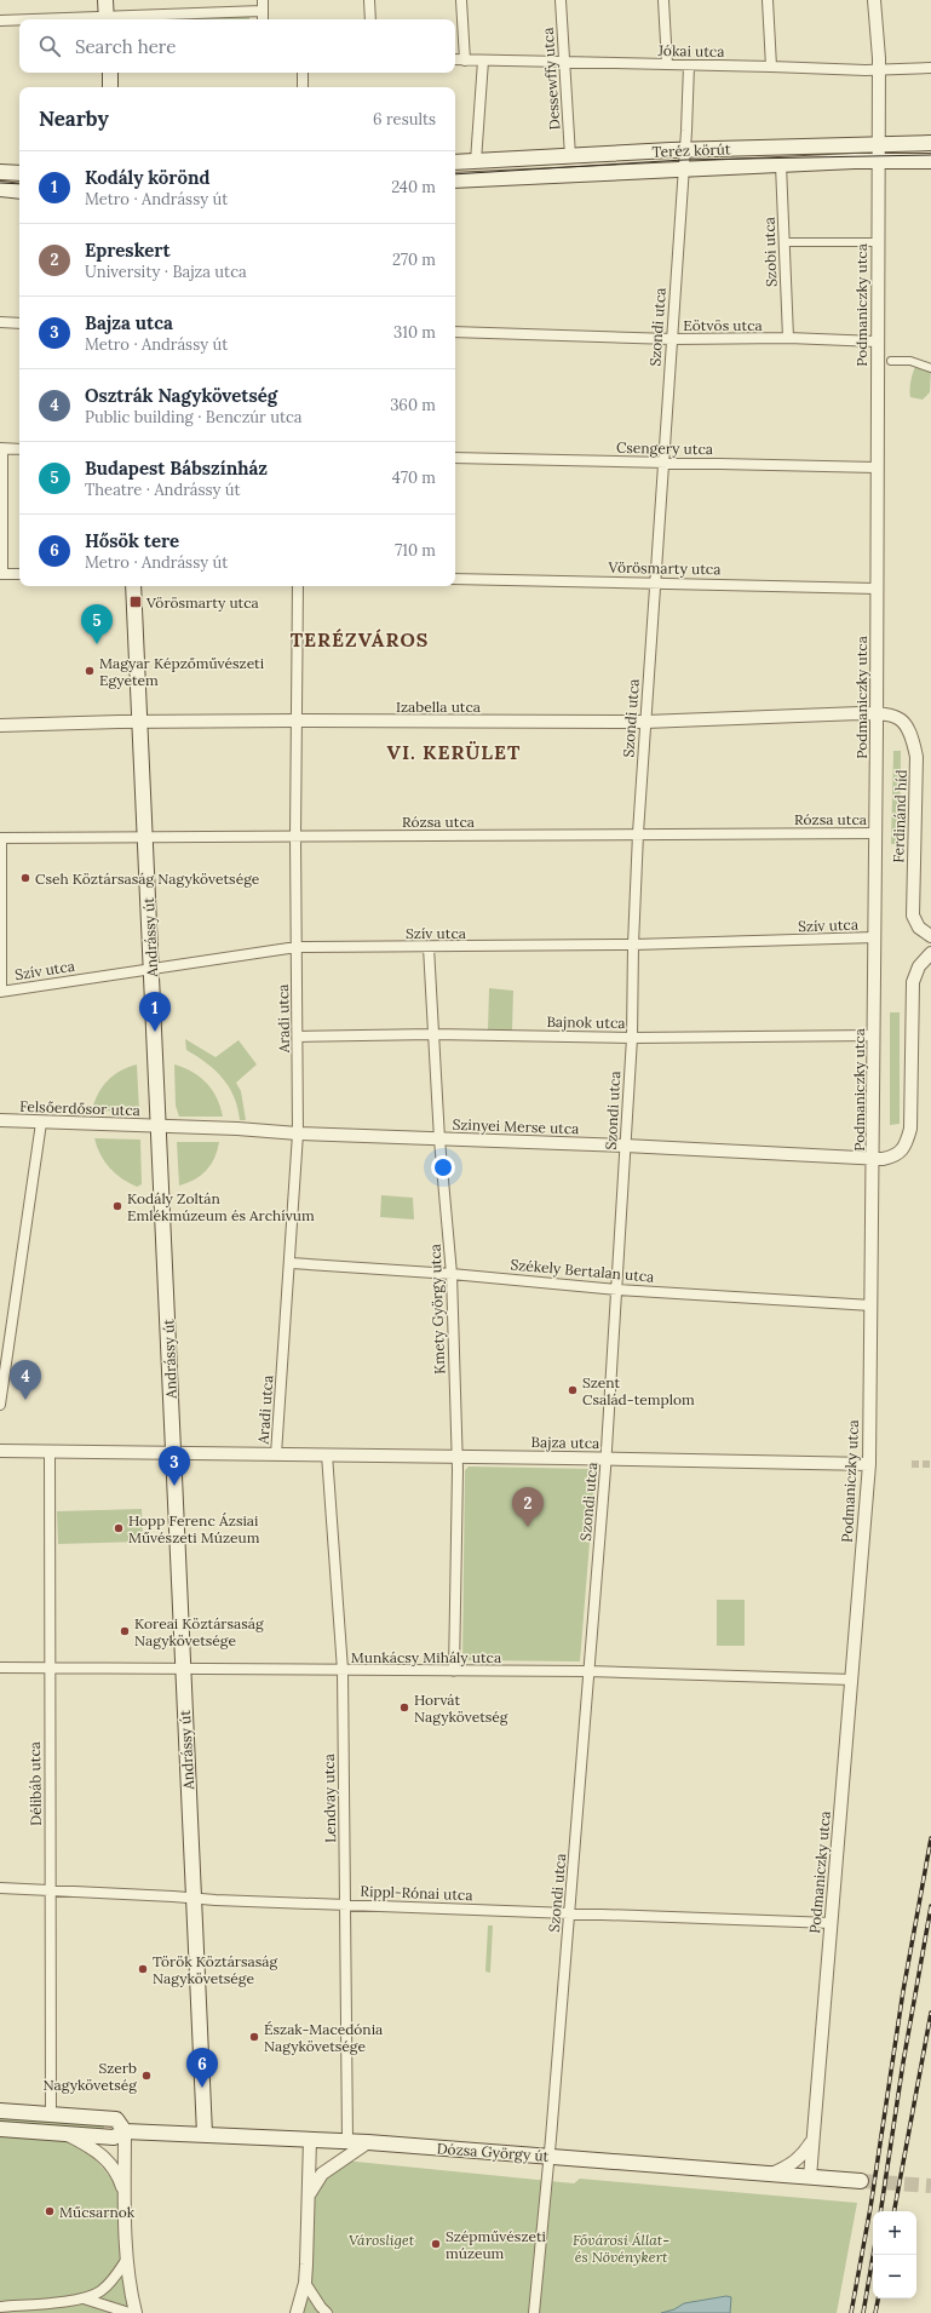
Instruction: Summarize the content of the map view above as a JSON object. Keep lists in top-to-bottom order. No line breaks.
{"streets":{"main road":["Teréz körút","Andrássy út","Dózsa György út"],"street":["Jókai utca","Dessewffy utca","Szobi utca","Podmaniczky utca","Eötvös utca","Szondi utca","Csengery utca","Vörösmarty utca","Izabella utca","Ferdinánd híd","Rózsa utca","Szív utca","Aradi utca","Bajnok utca","Felsőerdősor utca","Szinyei Merse utca","Székely Bertalan utca","Kmety György utca","Bajza utca","Munkácsy Mihály utca","Délibáb utca","Lendvay utca","Rippl-Rónai utca"]},"crossings":[["Jókai utca","Dessewffy utca"],["Jókai utca","Podmaniczky utca"],["Jókai utca","Szondi utca"],["Dessewffy utca","Teréz körút"],["Teréz körút","Szobi utca"],["Teréz körút","Podmaniczky utca"],["Teréz körút","Szondi utca"],["Szobi utca","Eötvös utca"],["Podmaniczky utca","Eötvös utca"],["Podmaniczky utca","Csengery utca"],["Podmaniczky utca","Vörösmarty utca"],["Podmaniczky utca","Izabella utca"],["Podmaniczky utca","Ferdinánd híd"],["Podmaniczky utca","Rózsa utca"],["Podmaniczky utca","Szív utca"],["Podmaniczky utca","Bajnok utca"],["Podmaniczky utca","Szinyei Merse utca"],["Podmaniczky utca","Székely Bertalan utca"],["Podmaniczky utca","Bajza utca"],["Podmaniczky utca","Munkácsy Mihály utca"],["Podmaniczky utca","Rippl-Rónai utca"],["Podmaniczky utca","Dózsa György út"],["Eötvös utca","Szondi utca"],["Szondi utca","Csengery utca"],["Szondi utca","Vörösmarty utca"],["Szondi utca","Izabella utca"],["Szondi utca","Rózsa utca"],["Szondi utca","Szív utca"],["Szondi utca","Bajnok utca"],["Szondi utca","Szinyei Merse utca"],["Szondi utca","Székely Bertalan utca"],["Szondi utca","Bajza utca"],["Szondi utca","Munkácsy Mihály utca"],["Szondi utca","Rippl-Rónai utca"],["Szondi utca","Dózsa György út"],["Izabella utca","Ferdinánd híd"],["Izabella utca","Andrássy út"],["Izabella utca","Aradi utca"],["Rózsa utca","Andrássy út"],["Rózsa utca","Aradi utca"],["Szív utca","Andrássy út"],["Szív utca","Aradi utca"],["Szív utca","Kmety György utca"],["Andrássy út","Felsőerdősor utca"],["Andrássy út","Szinyei Merse utca"],["Andrássy út","Bajza utca"],["Andrássy út","Munkácsy Mihály utca"],["Andrássy út","Rippl-Rónai utca"],["Andrássy út","Dózsa György út"],["Aradi utca","Bajnok utca"],["Aradi utca","Szinyei Merse utca"],["Aradi utca","Székely Bertalan utca"],["Aradi utca","Bajza utca"],["Bajnok utca","Kmety György utca"],["Felsőerdősor utca","Szinyei Merse utca"],["Szinyei Merse utca","Kmety György utca"],["Székely Bertalan utca","Kmety György utca"],["Kmety György utca","Bajza utca"],["Kmety György utca","Munkácsy Mihály utca"],["Bajza utca","Délibáb utca"],["Bajza utca","Lendvay utca"],["Munkácsy Mihály utca","Délibáb utca"],["Munkácsy Mihály utca","Lendvay utca"],["Délibáb utca","Rippl-Rónai utca"],["Lendvay utca","Rippl-Rónai utca"],["Lendvay utca","Dózsa György út"]],"districts":["TERÉZVÁROS","VI. KERÜLET"],"parks":["Városliget","Fővárosi Állat- és Növénykert"],"places":{"transit":["Vörösmarty utca"],"other":["Magyar Képzőművészeti Egyetem","Cseh Köztársaság Nagykövetsége","Kodály Zoltán Emlékmúzeum és Archívum","Szent Család-templom","Hopp Ferenc Ázsiai Művészeti Múzeum","Koreai Köztársaság Nagykövetsége","Horvát Nagykövetség","Török Köztársaság Nagykövetsége","Észak-Macedónia Nagykövetsége","Szerb Nagykövetség","Műcsarnok","Szépművészeti múzeum"]},"page":{"search":"Search here","heading":["Nearby","6 results"],"list":[{"mark":"1","name":"Kodály körönd","note":"Metro · Andrássy út","value":"240 m"},{"mark":"2","name":"Epreskert","note":"University · Bajza utca","value":"270 m"},{"mark":"3","name":"Bajza utca","note":"Metro · Andrássy út","value":"310 m"},{"mark":"4","name":"Osztrák Nagykövetség","note":"Public building · Benczúr utca","value":"360 m"},{"mark":"5","name":"Budapest Bábszínház","note":"Theatre · Andrássy út","value":"470 m"},{"mark":"6","name":"Hősök tere","note":"Metro · Andrássy út","value":"710 m"}],"pins":["5","1","4","3","2","6"],"map_buttons":["+","−"]}}
